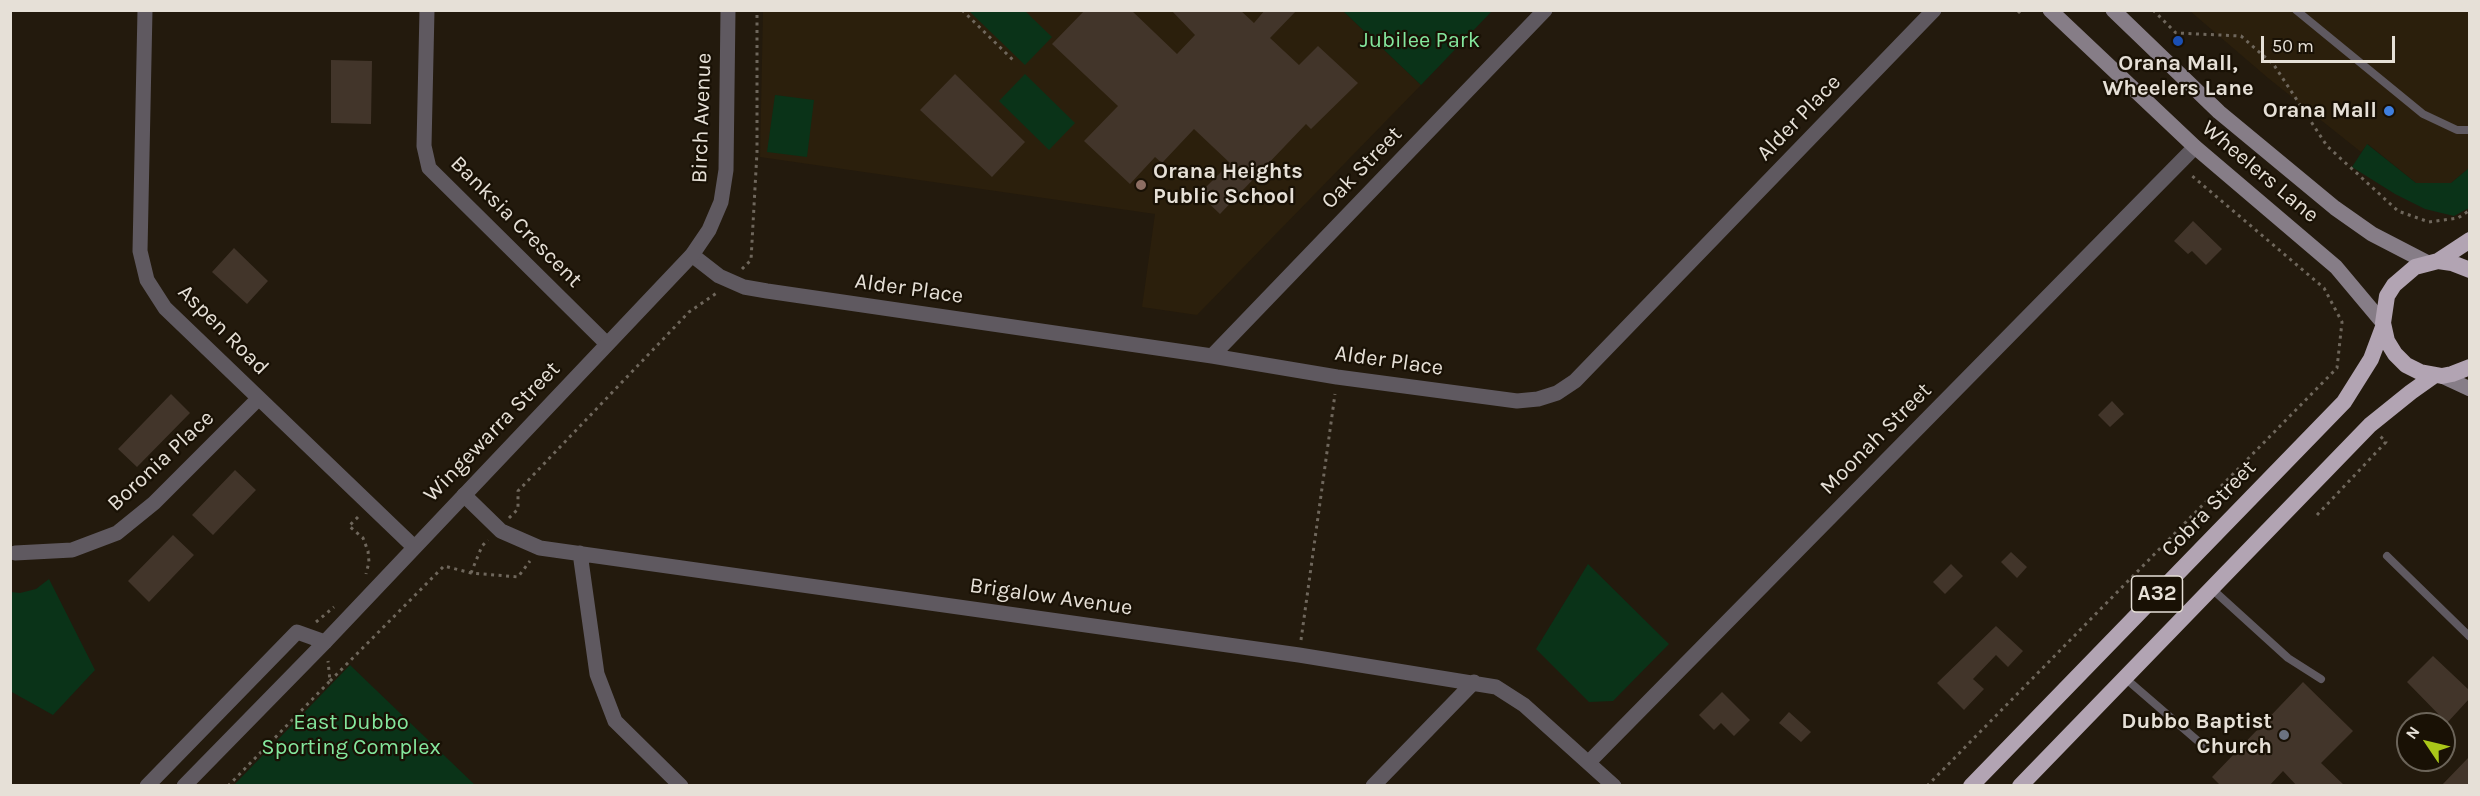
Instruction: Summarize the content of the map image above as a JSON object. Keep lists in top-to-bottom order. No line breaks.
{"streets":{"highway":["Cobra Street","A32"],"main road":["Wheelers Lane"],"street":["Birch Avenue","Alder Place","Oak Street","Banksia Crescent","Aspen Road","Wingewarra Street","Moonah Street","Boronia Place","Brigalow Avenue"]},"crossings":[["Birch Avenue","Alder Place"],["Birch Avenue","Wingewarra Street"],["Alder Place","Oak Street"],["Alder Place","Wingewarra Street"],["Wheelers Lane","Moonah Street"],["Wheelers Lane","Cobra Street"],["Wheelers Lane","A32"],["Banksia Crescent","Wingewarra Street"],["Aspen Road","Wingewarra Street"],["Aspen Road","Boronia Place"],["Wingewarra Street","Brigalow Avenue"],["Moonah Street","Brigalow Avenue"],["Cobra Street","A32"]],"parks":["Jubilee Park","East Dubbo Sporting Complex"],"places":["Orana Mall, Wheelers Lane","Orana Mall","Orana Heights Public School","Dubbo Baptist Church"],"scale_bar":"50 m","north":"top left"}
